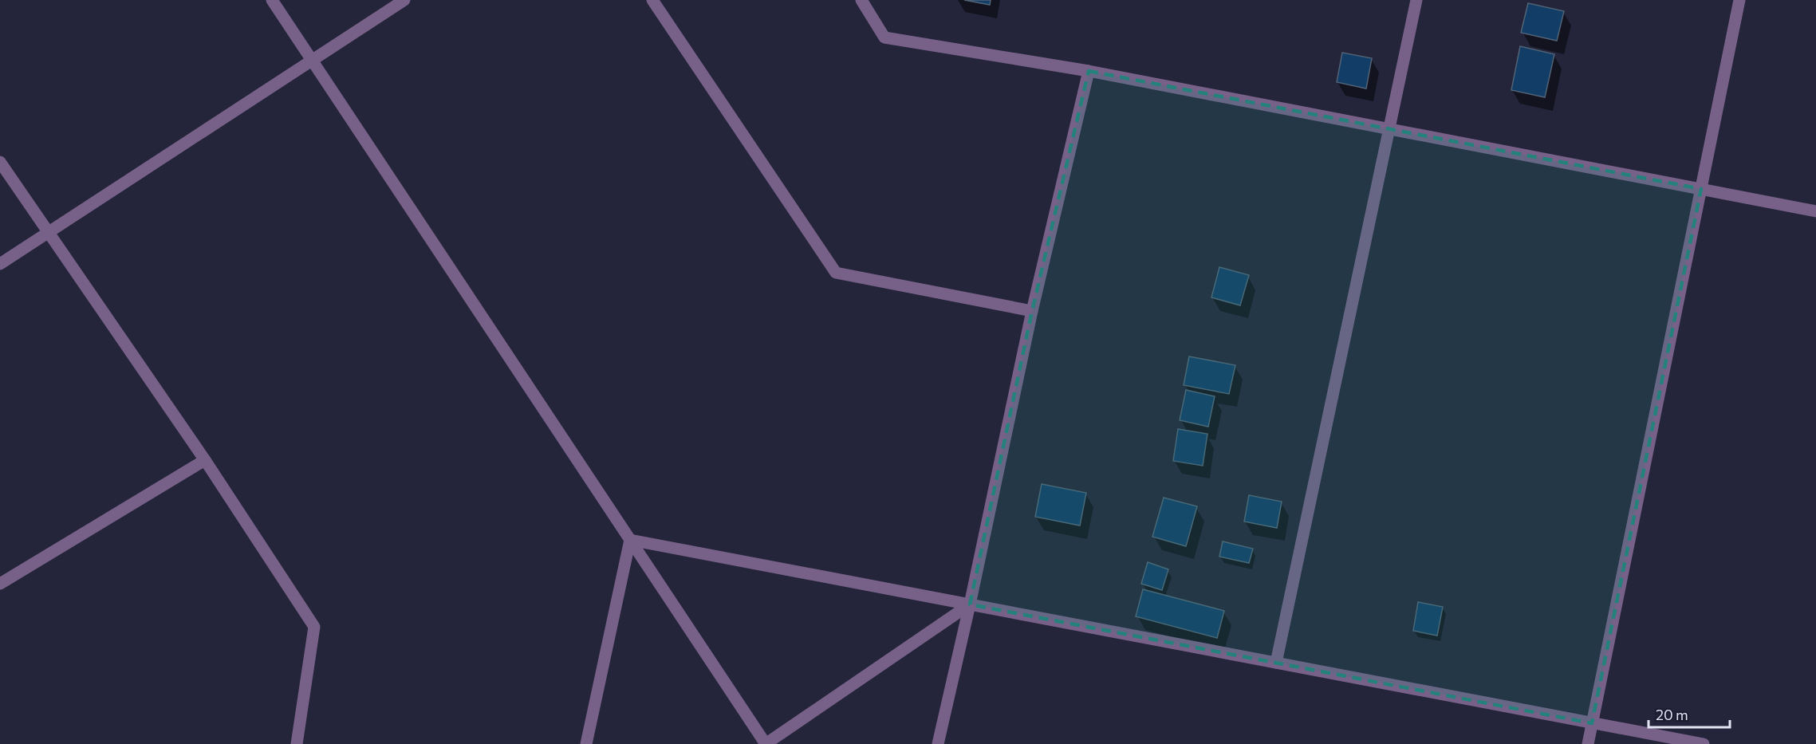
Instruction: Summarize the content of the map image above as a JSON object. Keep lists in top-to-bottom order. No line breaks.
{"scale_bar":"20 m"}
